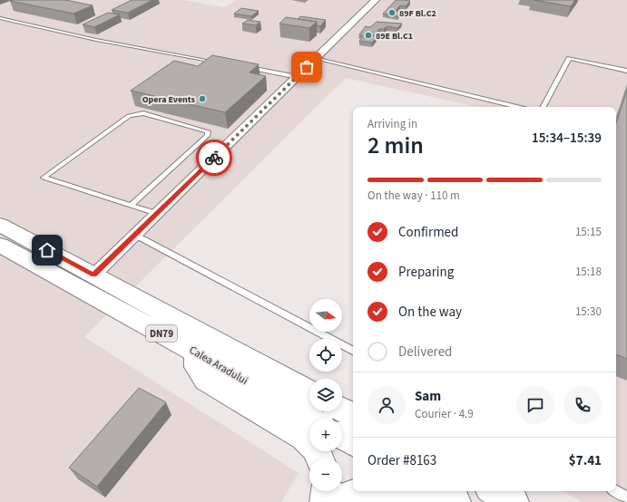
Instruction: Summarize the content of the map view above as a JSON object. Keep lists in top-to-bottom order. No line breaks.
{"streets":{"main road":["DN79","Calea Aradului"]},"places":["89F Bl.C2","89E Bl.C1","Opera Events"],"north":"right","page":{"heading":["2 min","Arriving in","15:34–15:39"],"panel":["Sam","Courier · 4.9","Order #8163","$7.41"],"bar":"On the way · 110 m","list":[["Confirmed","15:15"],["Preparing","15:18"],["On the way","15:30"],"Delivered"],"map_buttons":["+","−"]}}
